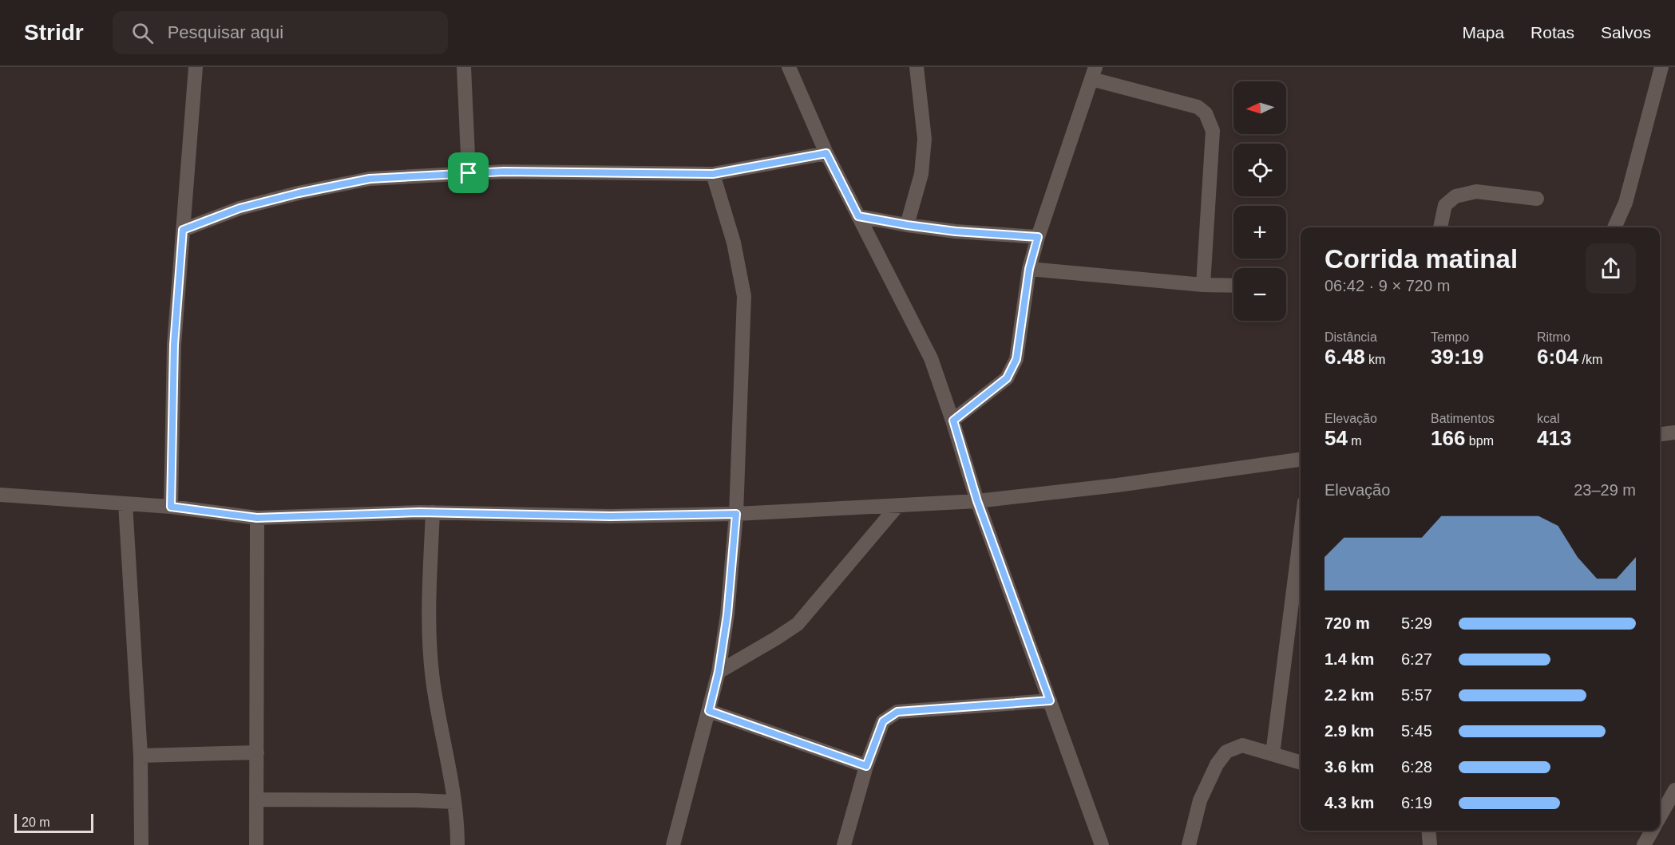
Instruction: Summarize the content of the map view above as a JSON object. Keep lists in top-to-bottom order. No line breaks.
{"scale_bar":"20 m","north":"left","page":{"header":"Stridr","search":"Pesquisar aqui","nav":["Mapa","Rotas","Salvos"],"map_buttons":["+","−"],"heading":["Corrida matinal","06:42 · 9 × 720 m"],"stats":[["Distância","6.48 km"],["Tempo","39:19"],["Ritmo","6:04 /km"],["Elevação","54 m"],["Batimentos","166 bpm"],["kcal","413"]],"chart":["Elevação","23–29 m"],"list":[{"name":"720 m","note":"5:29"},{"name":"1.4 km","note":"6:27"},{"name":"2.2 km","note":"5:57"},{"name":"2.9 km","note":"5:45"},{"name":"3.6 km","note":"6:28"},{"name":"4.3 km","note":"6:19"}],"scale":"20 m"}}
